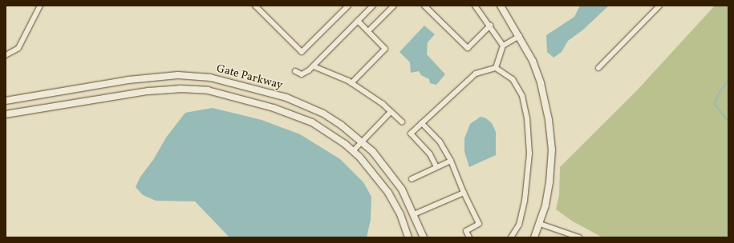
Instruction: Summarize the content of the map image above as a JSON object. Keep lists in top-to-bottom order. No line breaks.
{"streets":{"main road":["Gate Parkway"]}}
